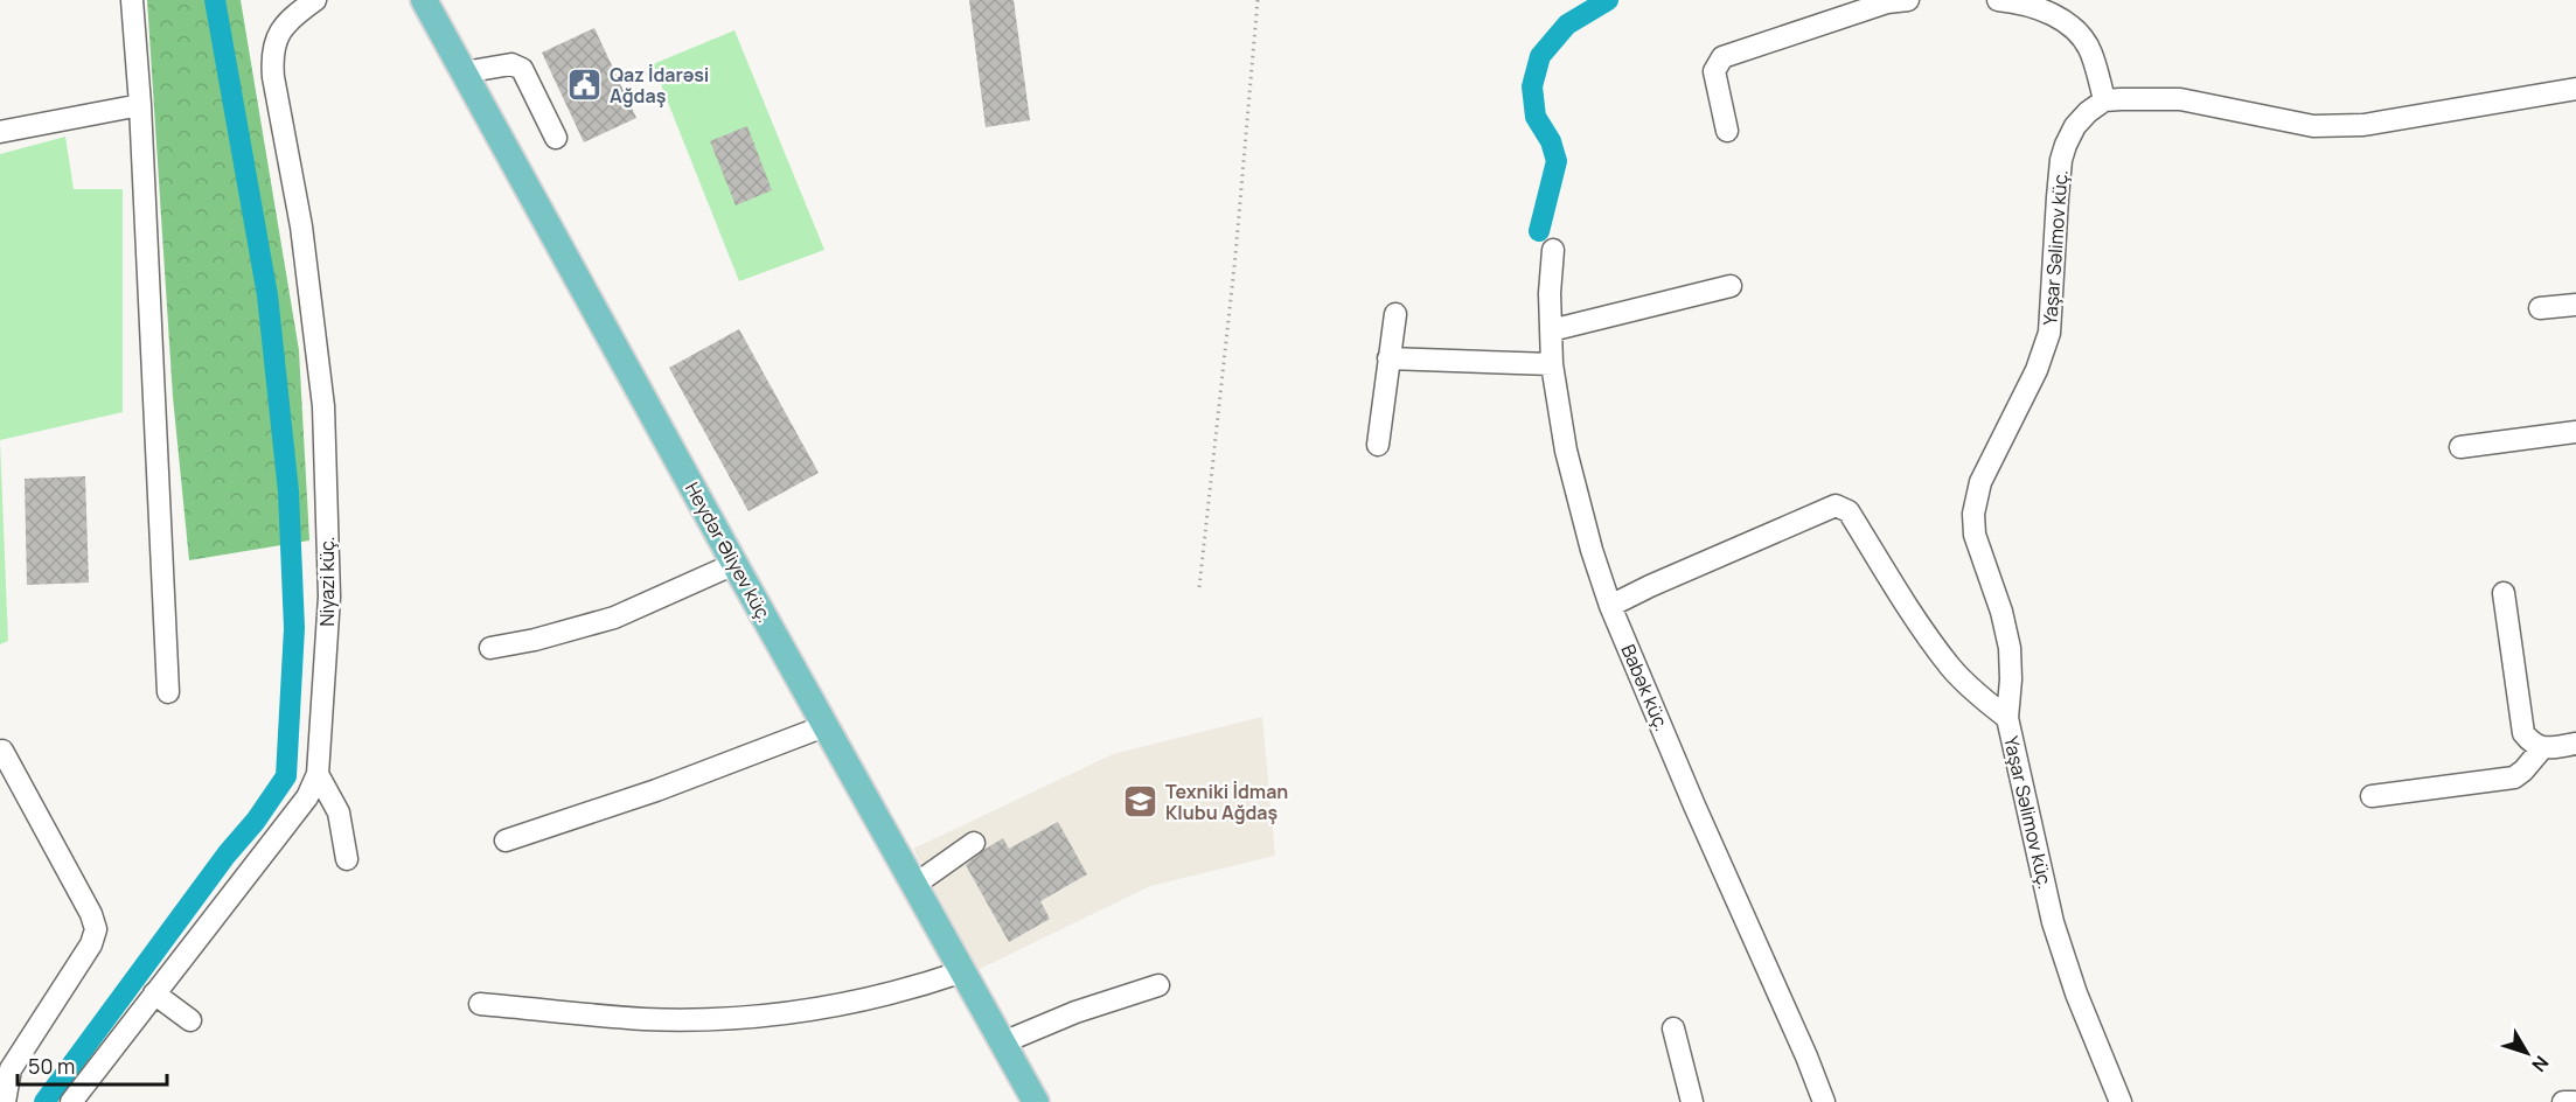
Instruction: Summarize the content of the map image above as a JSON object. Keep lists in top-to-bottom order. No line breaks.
{"streets":{"main road":["Heydər Əliyev küç."],"street":["Yaşar Səlimov küç.","Niyazi küç.","Babək küç."]},"places":{"public building":["Qaz İdarəsi Ağdaş"],"school or university":["Texniki İdman Klubu Ağdaş"]},"scale_bar":"50 m","north":"bottom right"}
